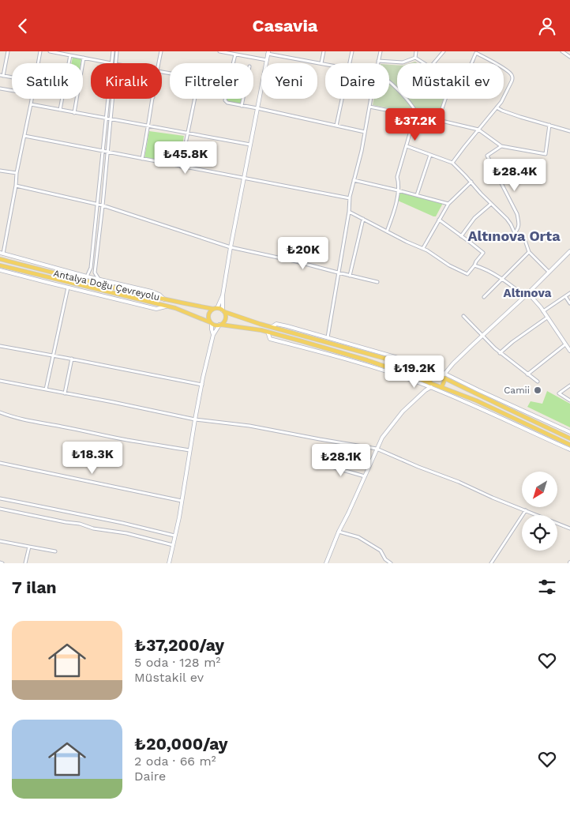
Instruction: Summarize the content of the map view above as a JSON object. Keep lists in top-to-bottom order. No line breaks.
{"streets":{"main road":["Antalya Doğu Çevreyolu"]},"districts":["Altınova Orta","Altınova"],"places":["Camii"],"north":"bottom left","page":{"header":"Casavia","chip":["Satılık","Kiralık","Filtreler","Yeni","Daire","Müstakil ev"],"price":["₺37.2K","₺45.8K","₺28.4K","₺20K","₺19.2K","₺18.3K","₺28.1K"],"heading":"7 ilan","list":[{"name":"₺37,200/ay","note":"5 oda · 128 m² · Müstakil ev"},{"name":"₺20,000/ay","note":"2 oda · 66 m² · Daire"}]}}
